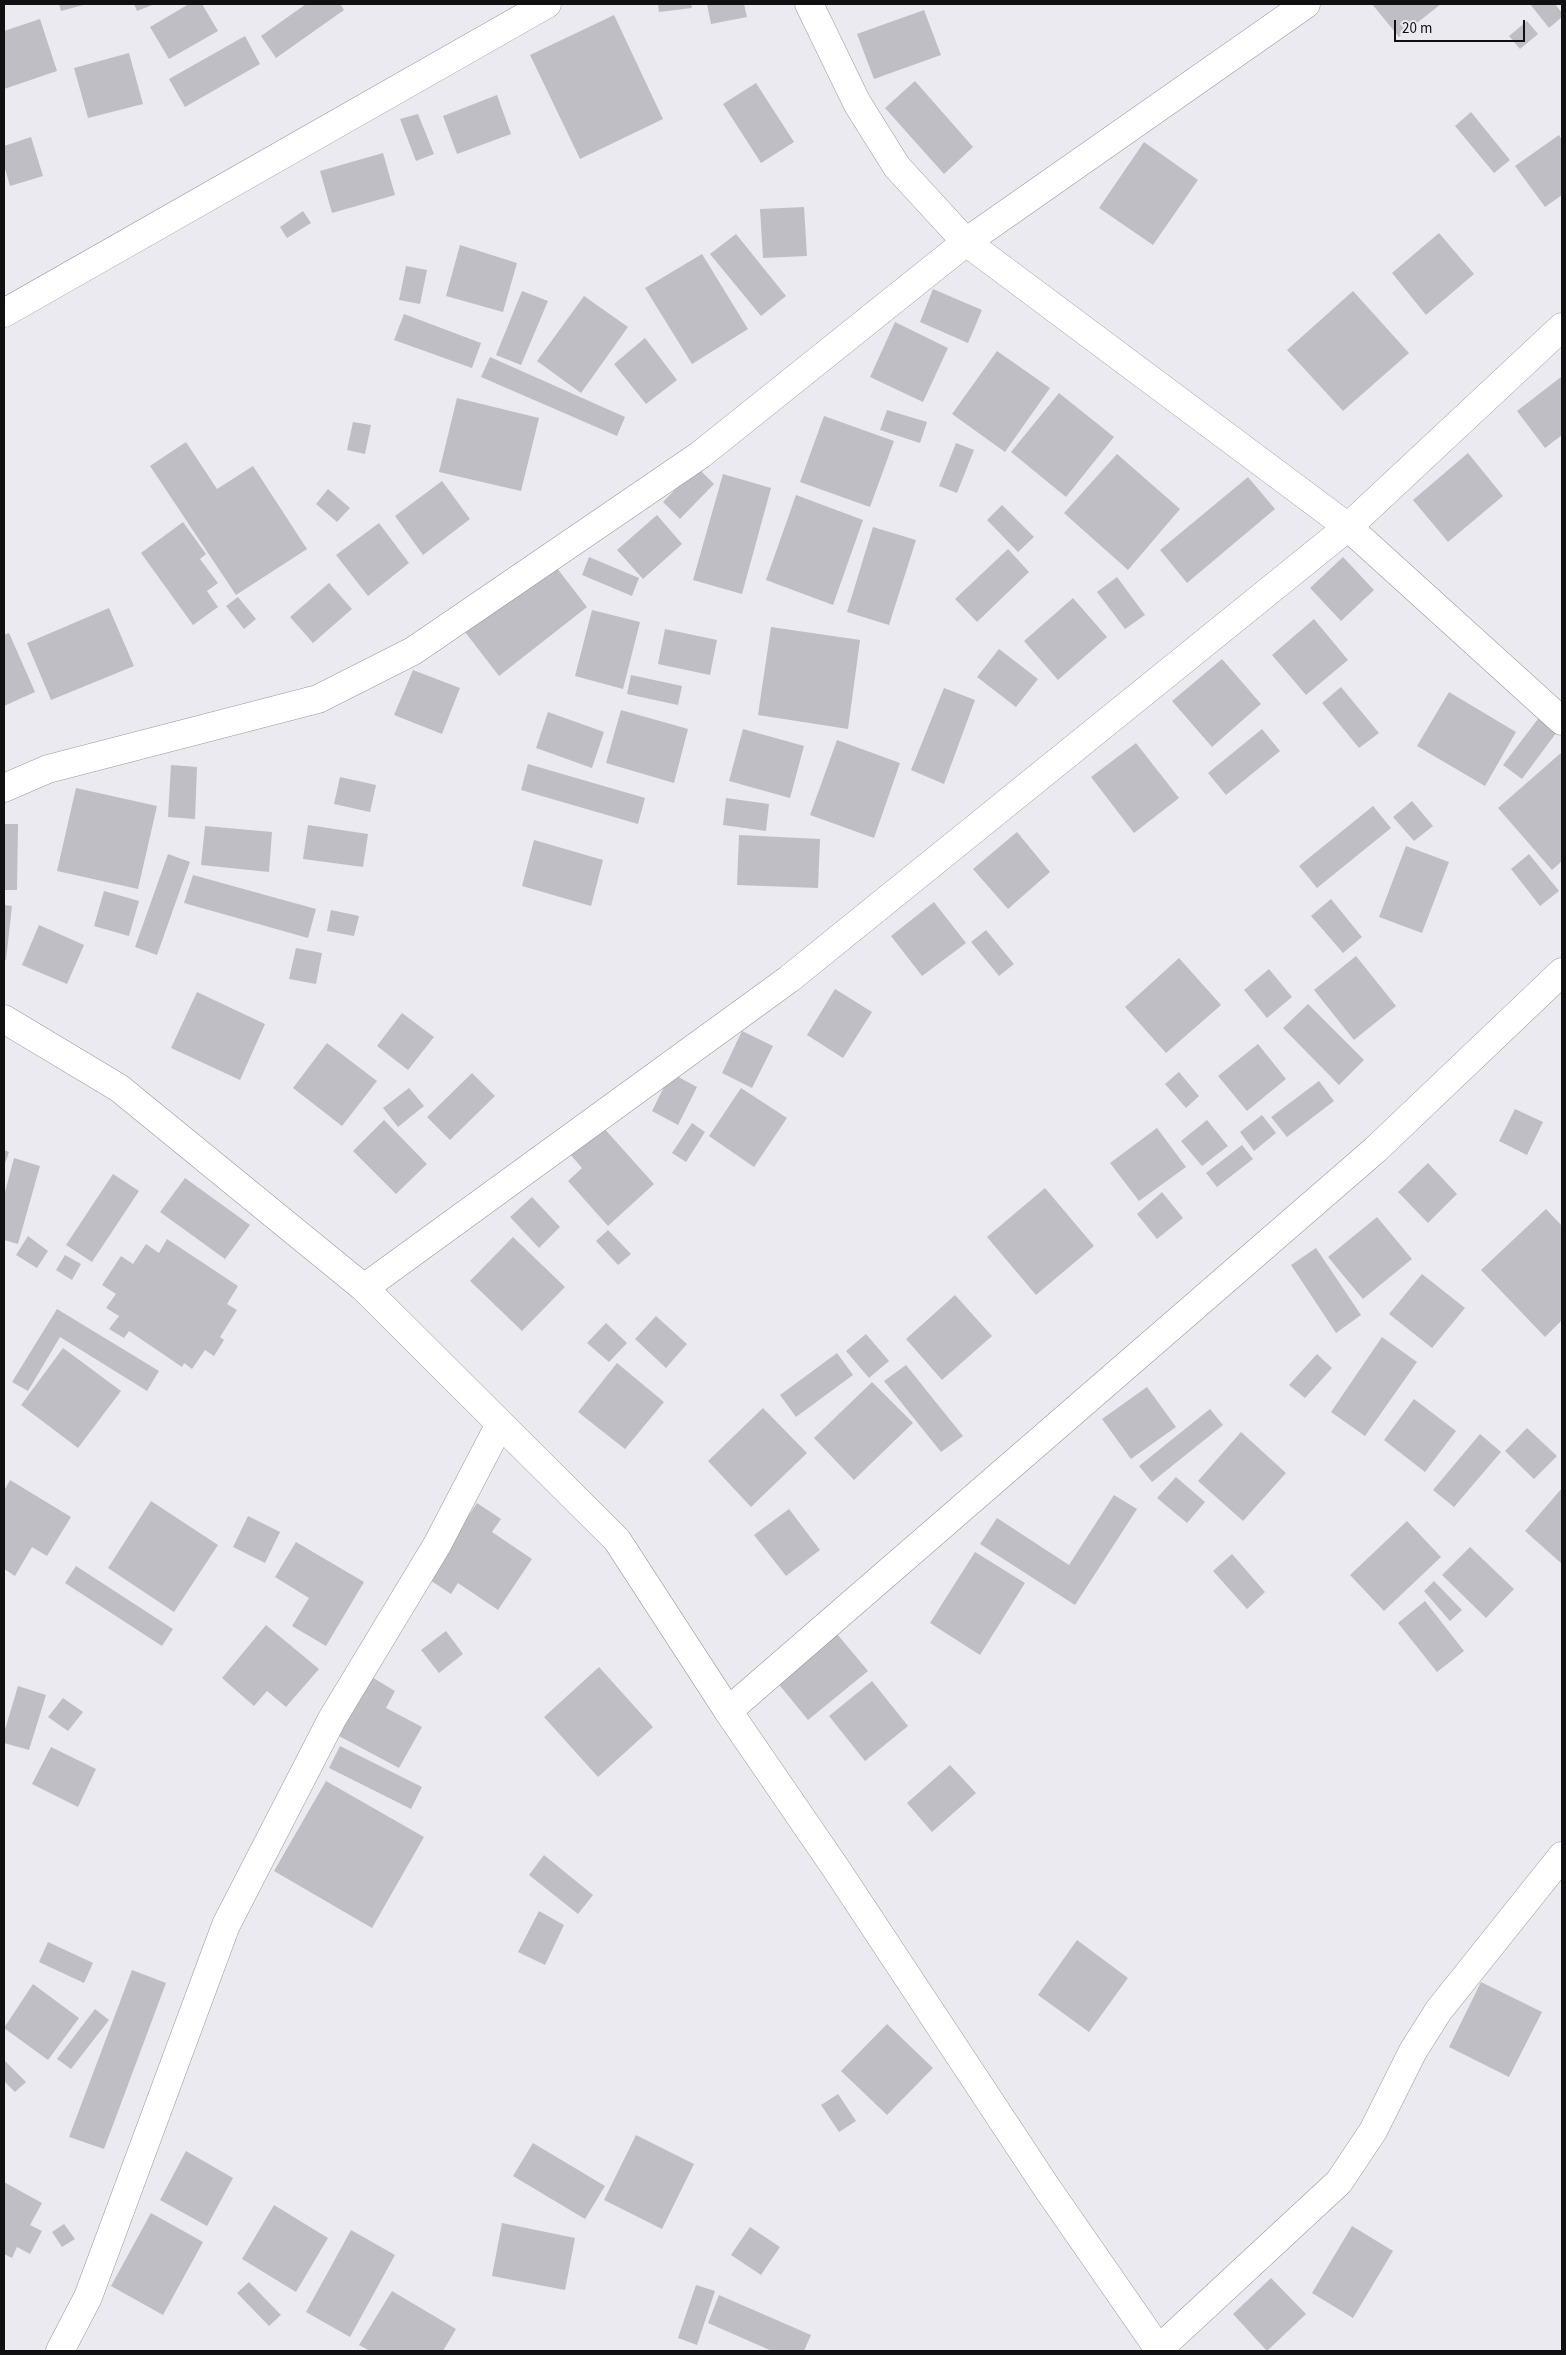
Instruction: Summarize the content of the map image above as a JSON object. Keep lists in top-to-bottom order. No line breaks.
{"scale_bar":"20 m"}
